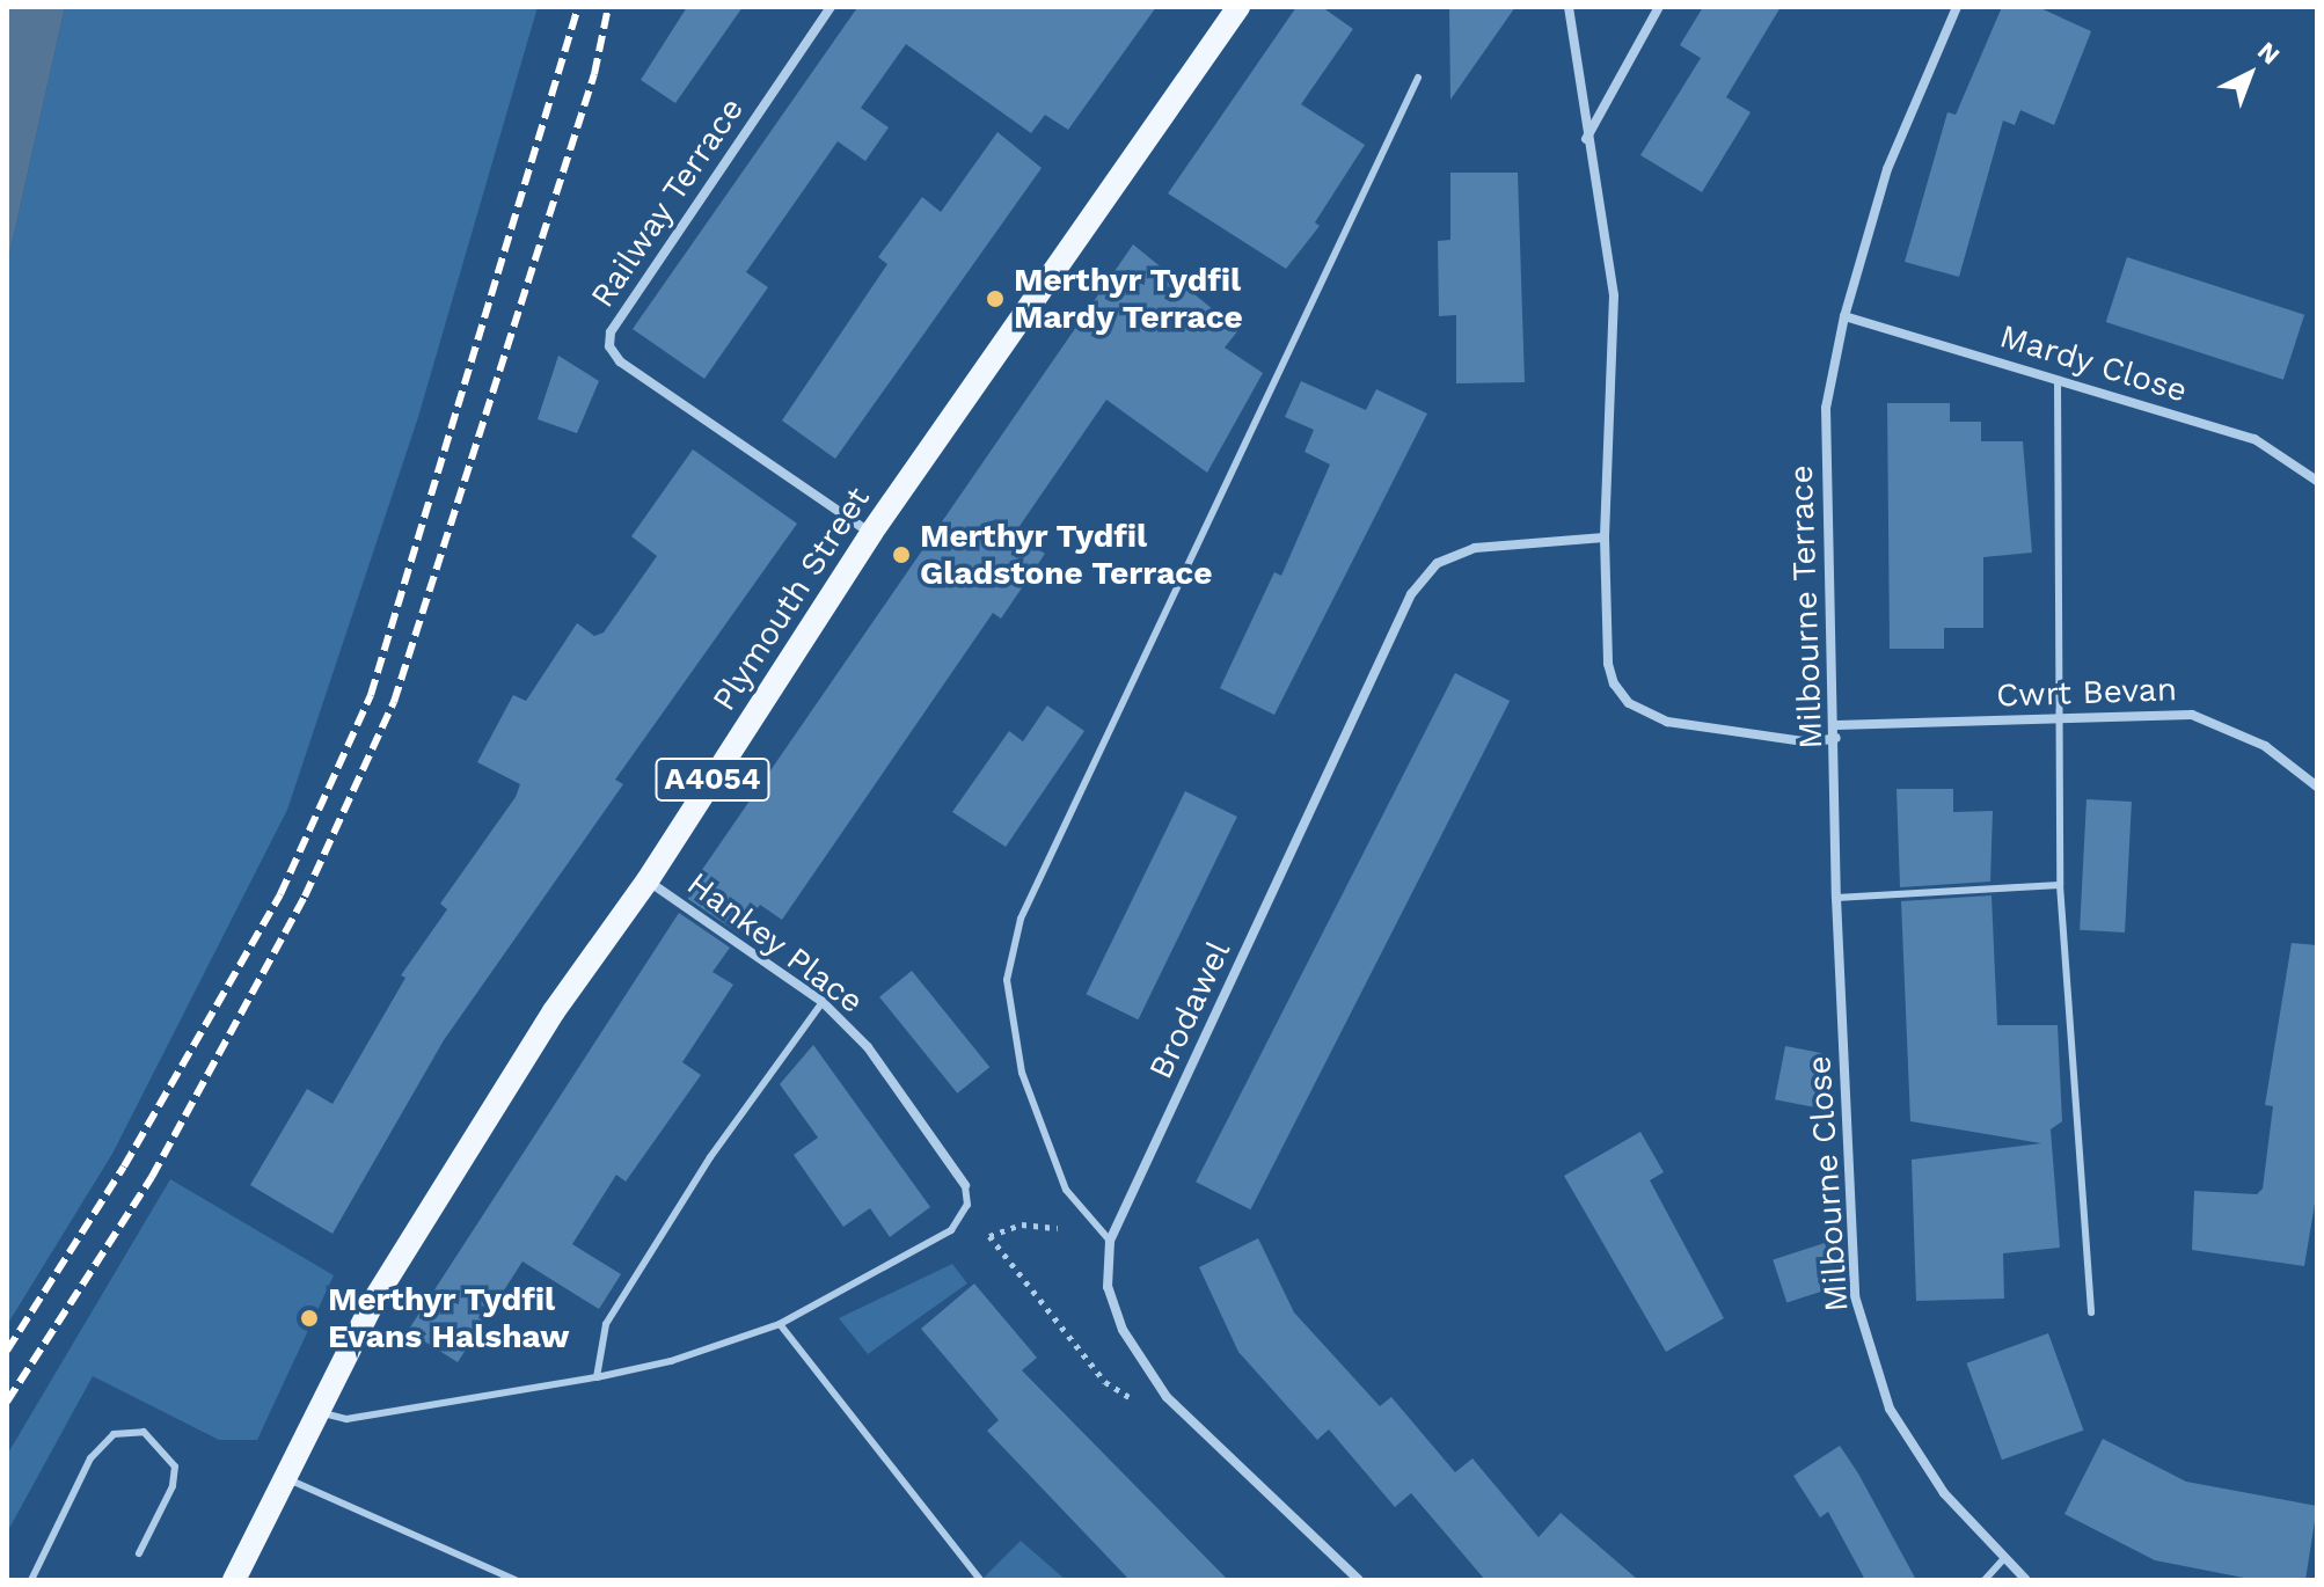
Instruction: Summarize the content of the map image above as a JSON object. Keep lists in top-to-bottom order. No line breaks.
{"streets":{"main road":["Plymouth Street","A4054"],"street":["Railway Terrace","Mardy Close","Milbourne Terrace","Cwrt Bevan","Hankey Place","Brodawel","Milbourne Close"]},"crossings":[["Railway Terrace","Plymouth Street"],["Mardy Close","Milbourne Terrace"],["Plymouth Street","Hankey Place"],["Milbourne Terrace","Cwrt Bevan"],["Milbourne Terrace","Milbourne Close"]],"places":["Merthyr Tydfil Mardy Terrace","Merthyr Tydfil Gladstone Terrace","Merthyr Tydfil Evans Halshaw"],"north":"top right"}
